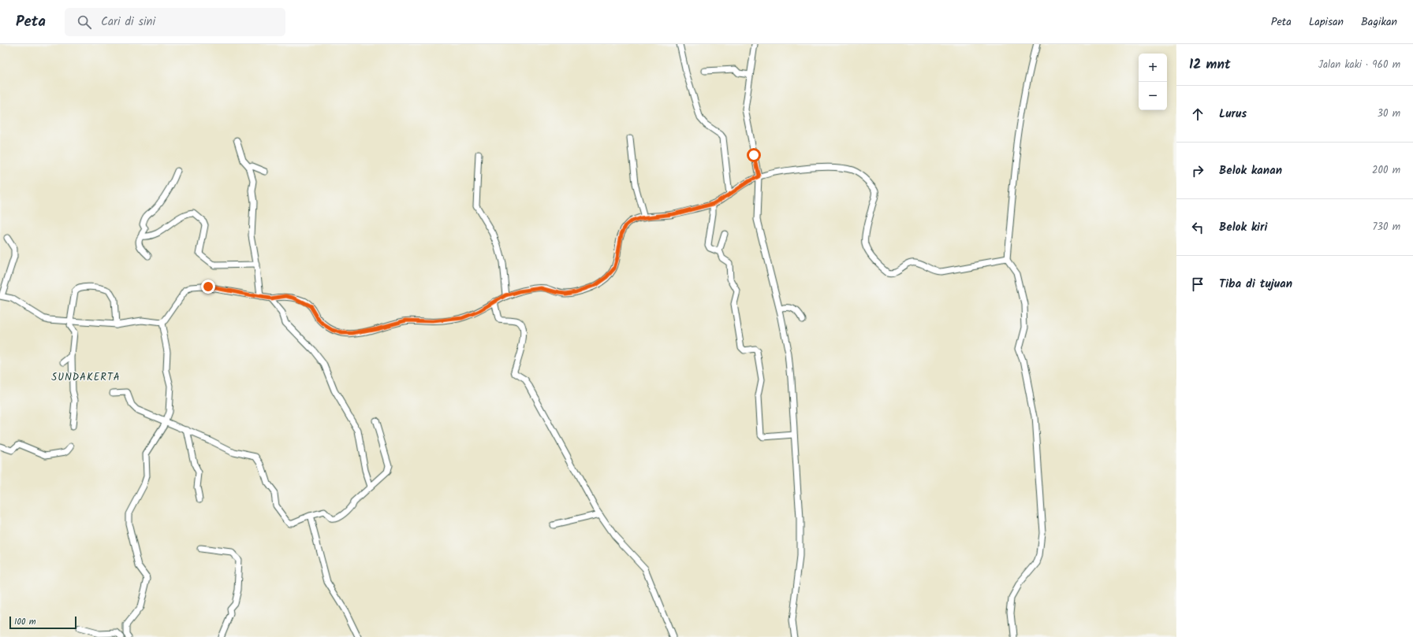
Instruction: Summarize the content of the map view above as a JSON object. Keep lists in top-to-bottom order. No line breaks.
{"districts":["SUNDAKERTA"],"scale_bar":"100 m","page":{"header":"Peta","search":"Cari di sini","nav":["Peta","Lapisan","Bagikan"],"heading":["12 mnt","Jalan kaki · 960 m"],"map_buttons":["+","−"],"list":[["Lurus","30 m"],["Belok kanan","200 m"],["Belok kiri","730 m"],"Tiba di tujuan"],"scale":"100 m"}}
